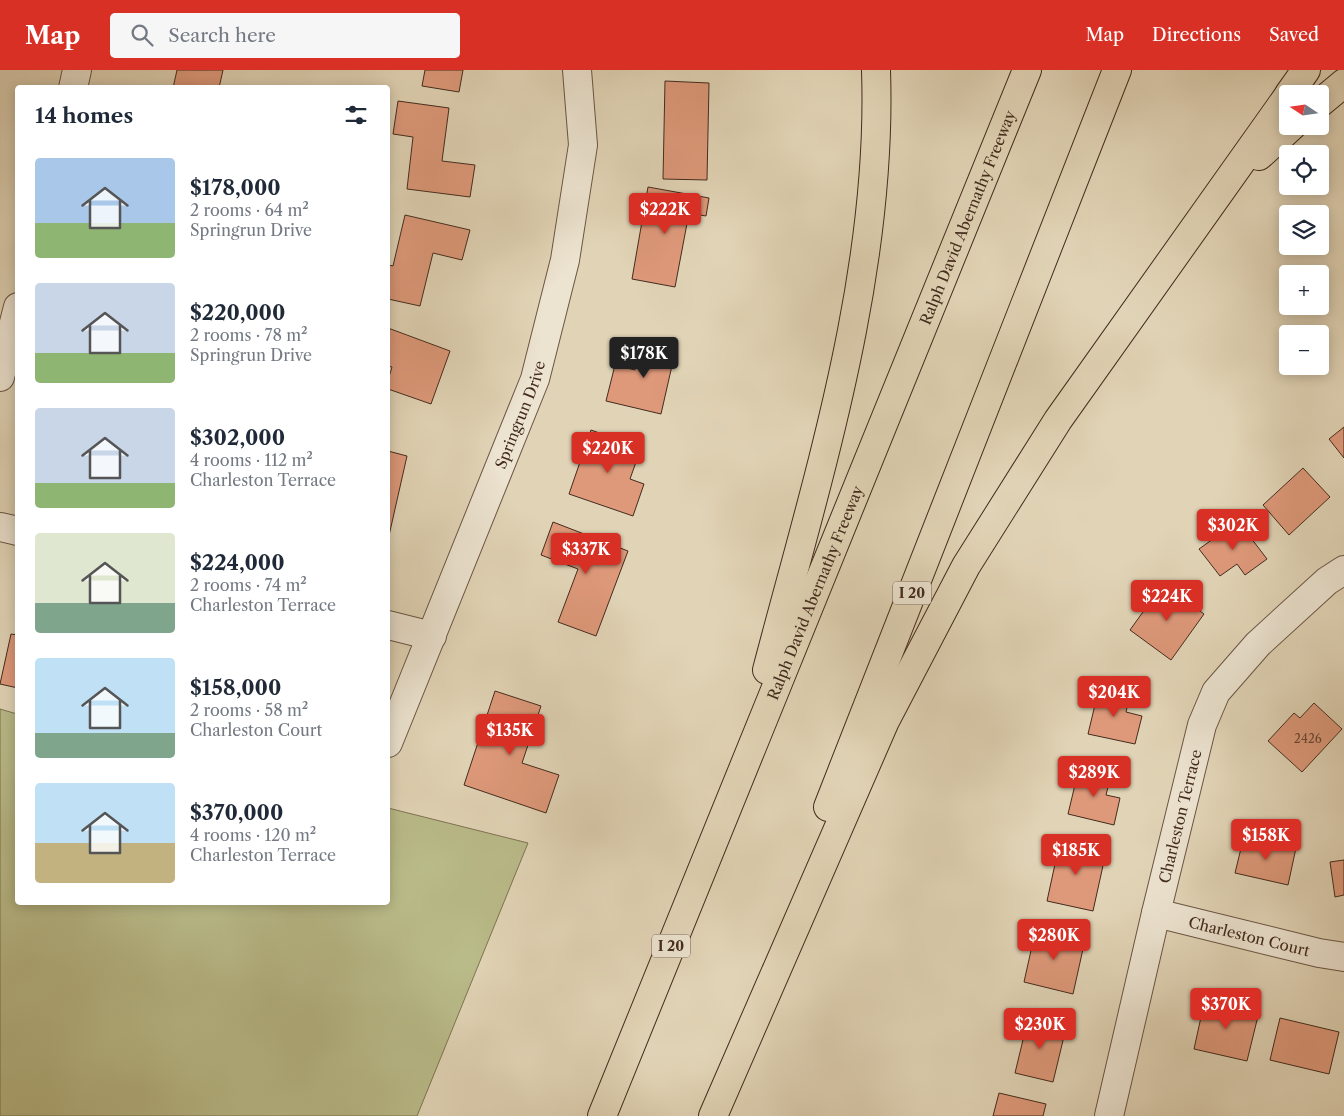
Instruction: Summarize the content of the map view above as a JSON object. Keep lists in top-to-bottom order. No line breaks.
{"streets":{"highway":["Ralph David Abernathy Freeway","I 20"],"street":["Springrun Drive","Charleston Terrace","Charleston Court"]},"crossings":[["Charleston Terrace","Charleston Court"]],"house_numbers":["2426"],"north":"left","page":{"header":"Map","search":"Search here","nav":["Map","Directions","Saved"],"map_buttons":["+","−"],"heading":"14 homes","list":[{"name":"$178,000","note":"2 rooms · 64 m² · Springrun Drive"},{"name":"$220,000","note":"2 rooms · 78 m² · Springrun Drive"},{"name":"$302,000","note":"4 rooms · 112 m² · Charleston Terrace"},{"name":"$224,000","note":"2 rooms · 74 m² · Charleston Terrace"},{"name":"$158,000","note":"2 rooms · 58 m² · Charleston Court"},{"name":"$370,000","note":"4 rooms · 120 m² · Charleston Terrace"}],"price":["$222K","$178K","$220K","$302K","$337K","$224K","$204K","$135K","$289K","$158K","$185K","$280K","$370K","$230K"]}}
